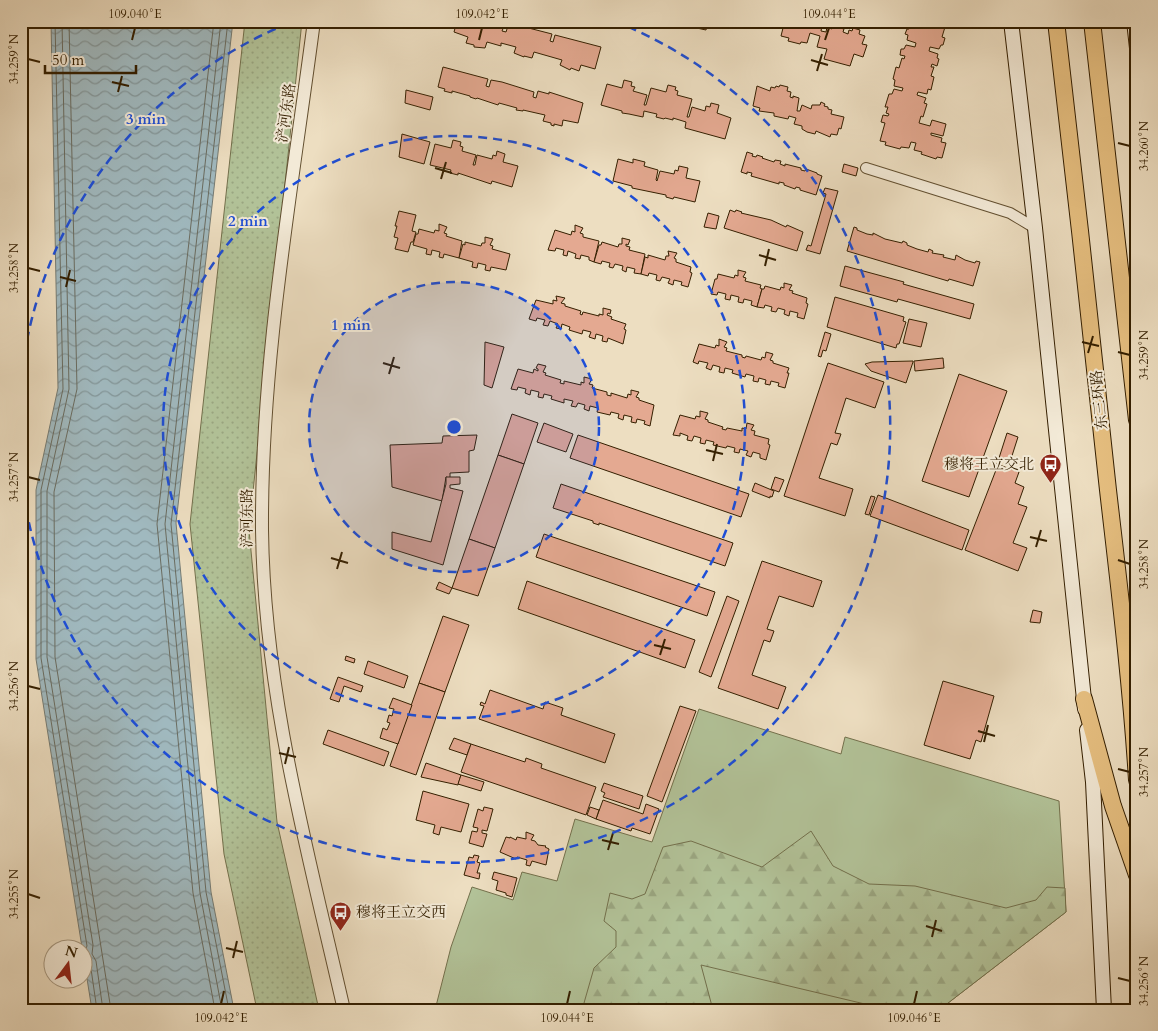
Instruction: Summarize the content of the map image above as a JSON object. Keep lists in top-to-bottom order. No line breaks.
{"streets":{"highway":["东三环路"],"street":["浐河东路"]},"places":{"bus stop":["穆将王立交北","穆将王立交西"]},"scale_bar":"50 m","north":"top","coordinates":["109.040°E","109.042°E","109.044°E","34.259°N","34.260°N","34.258°N","34.257°N","34.256°N","34.255°N","109.046°E"],"rings":["3 min","2 min","1 min"]}
